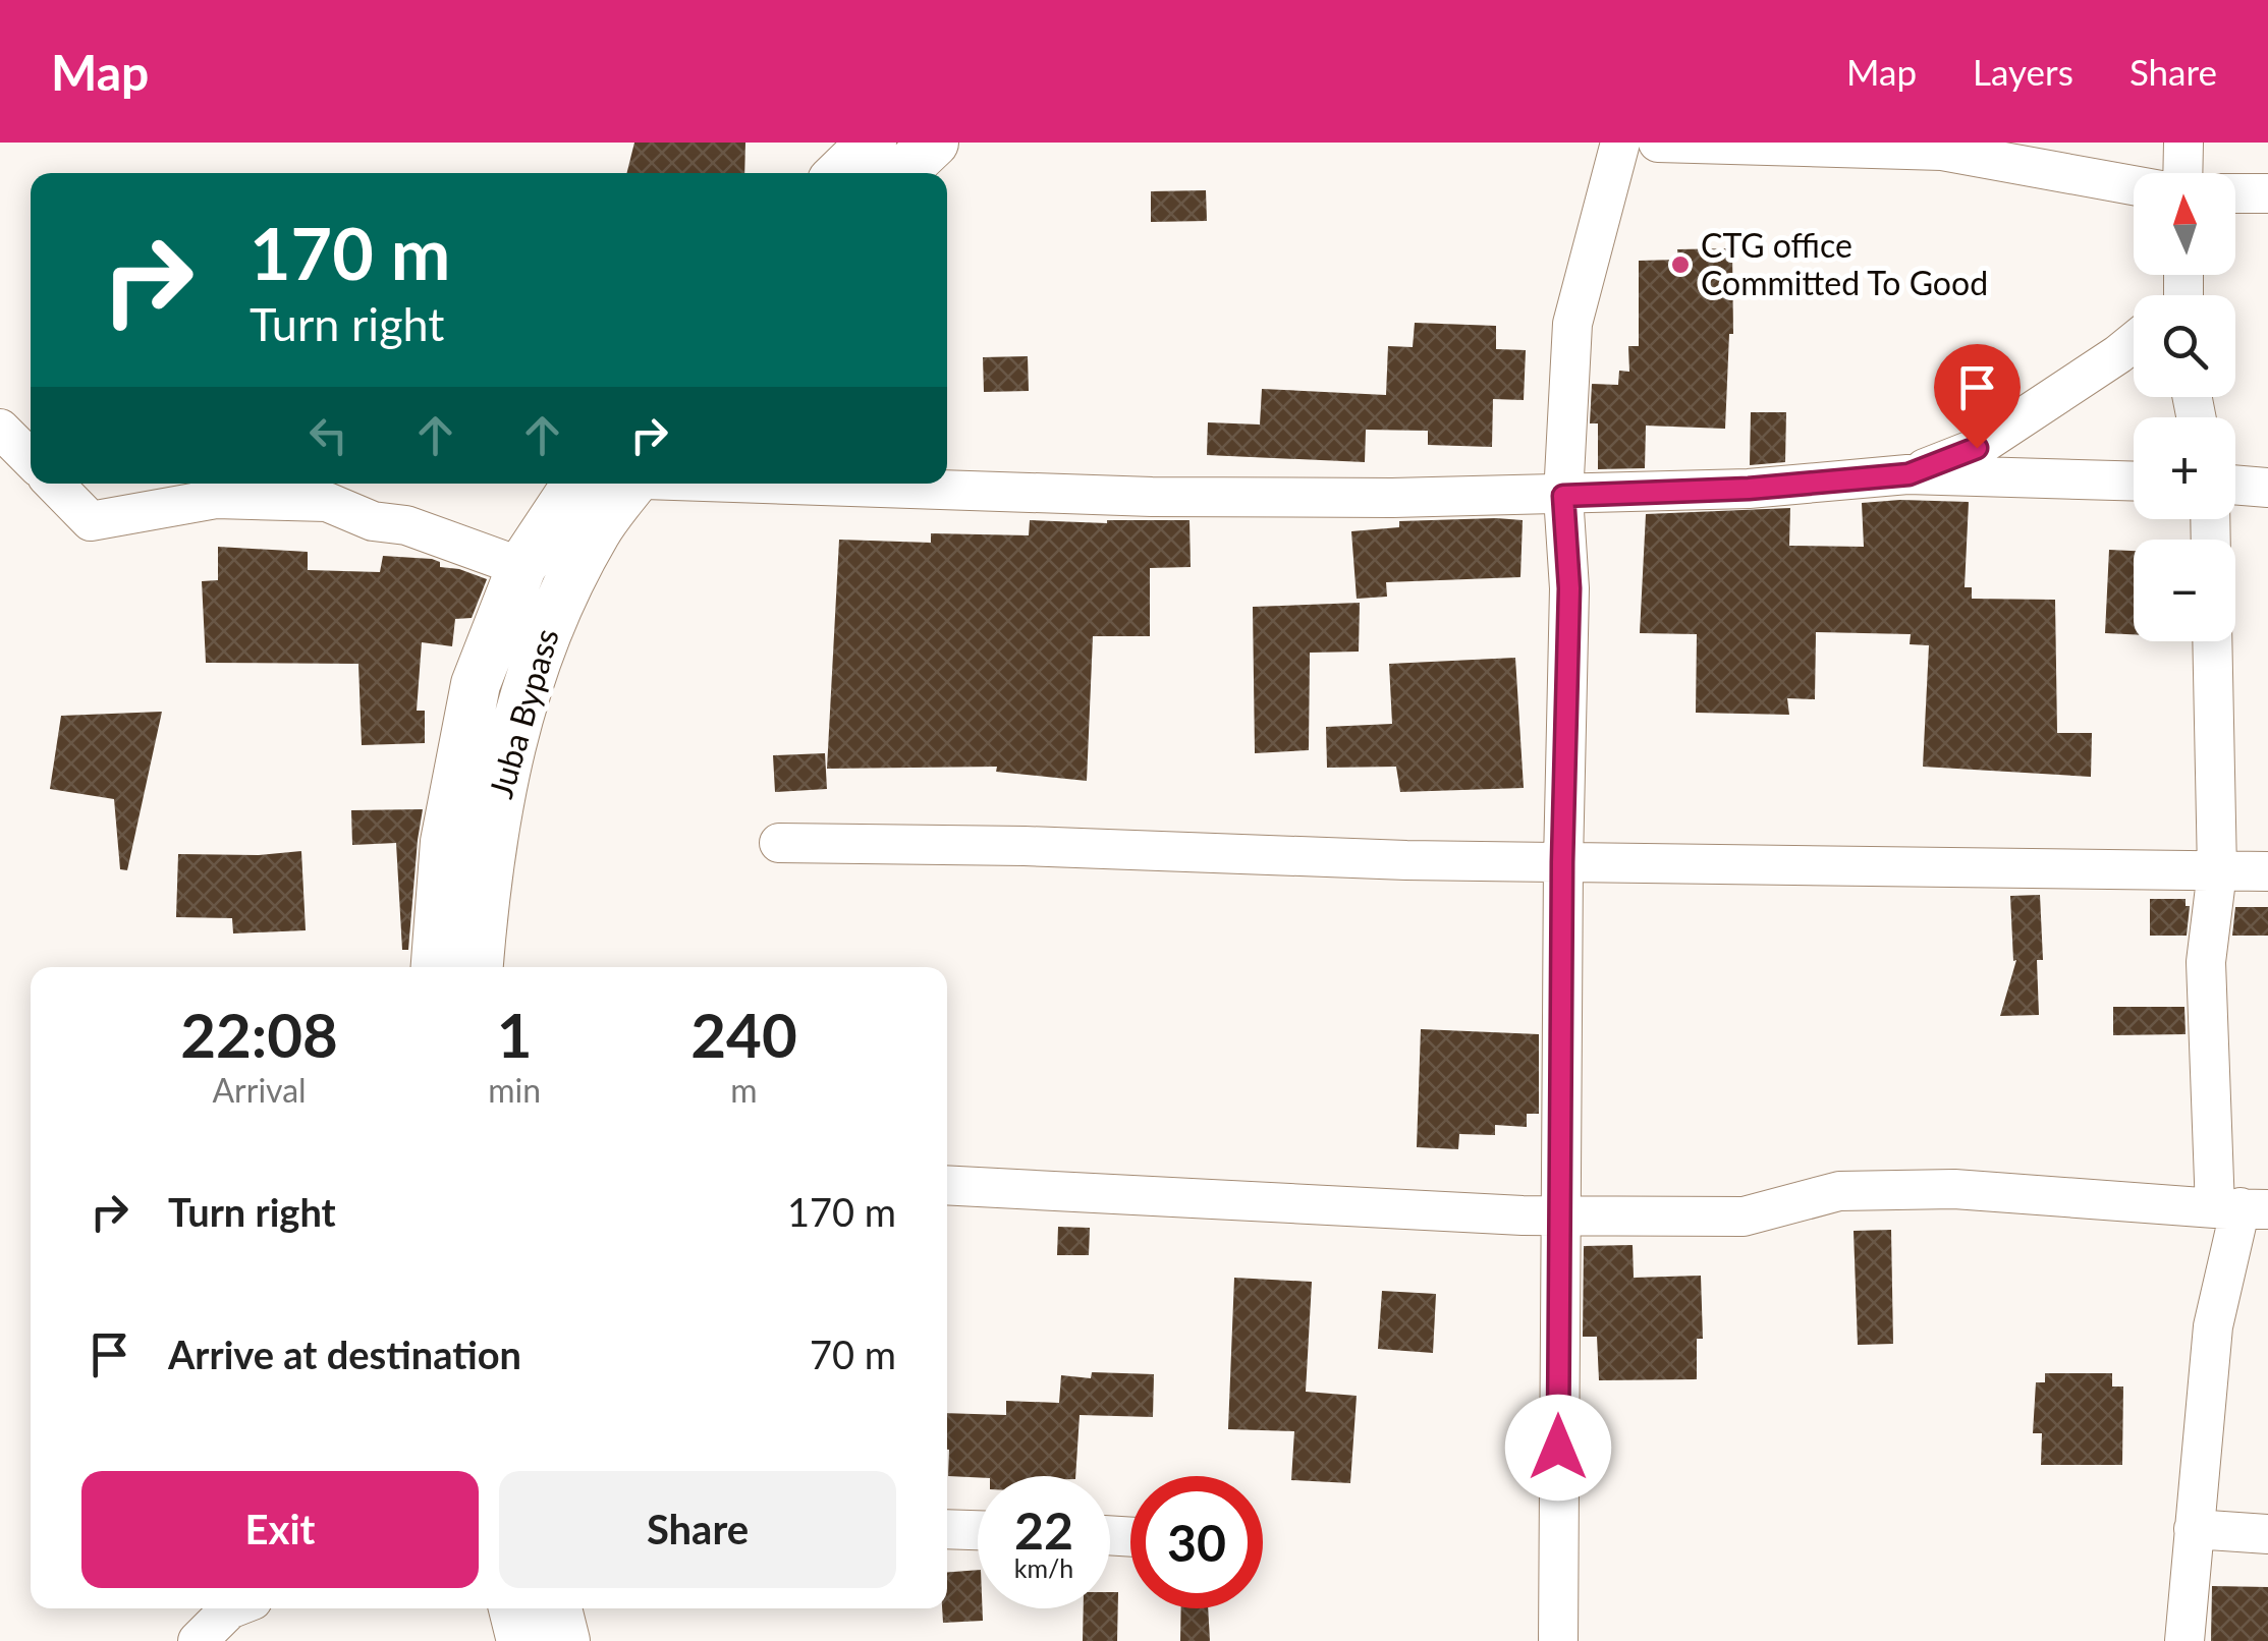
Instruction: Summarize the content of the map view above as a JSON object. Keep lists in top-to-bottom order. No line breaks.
{"streets":{"main road":["Juba Bypass"]},"places":["CTG office Committed To Good"],"north":"top","page":{"header":"Map","nav":["Map","Layers","Share"],"map_buttons":["+","−"],"turn":["170 m","Turn right"],"eta":["22:08","Arrival","1","min","240","m"],"list":[{"name":"Turn right","value":"170 m"},{"name":"Arrive at destination","value":"70 m"}],"buttons":["Exit","Share"],"speed":"22 km/h","limit":"30"}}
